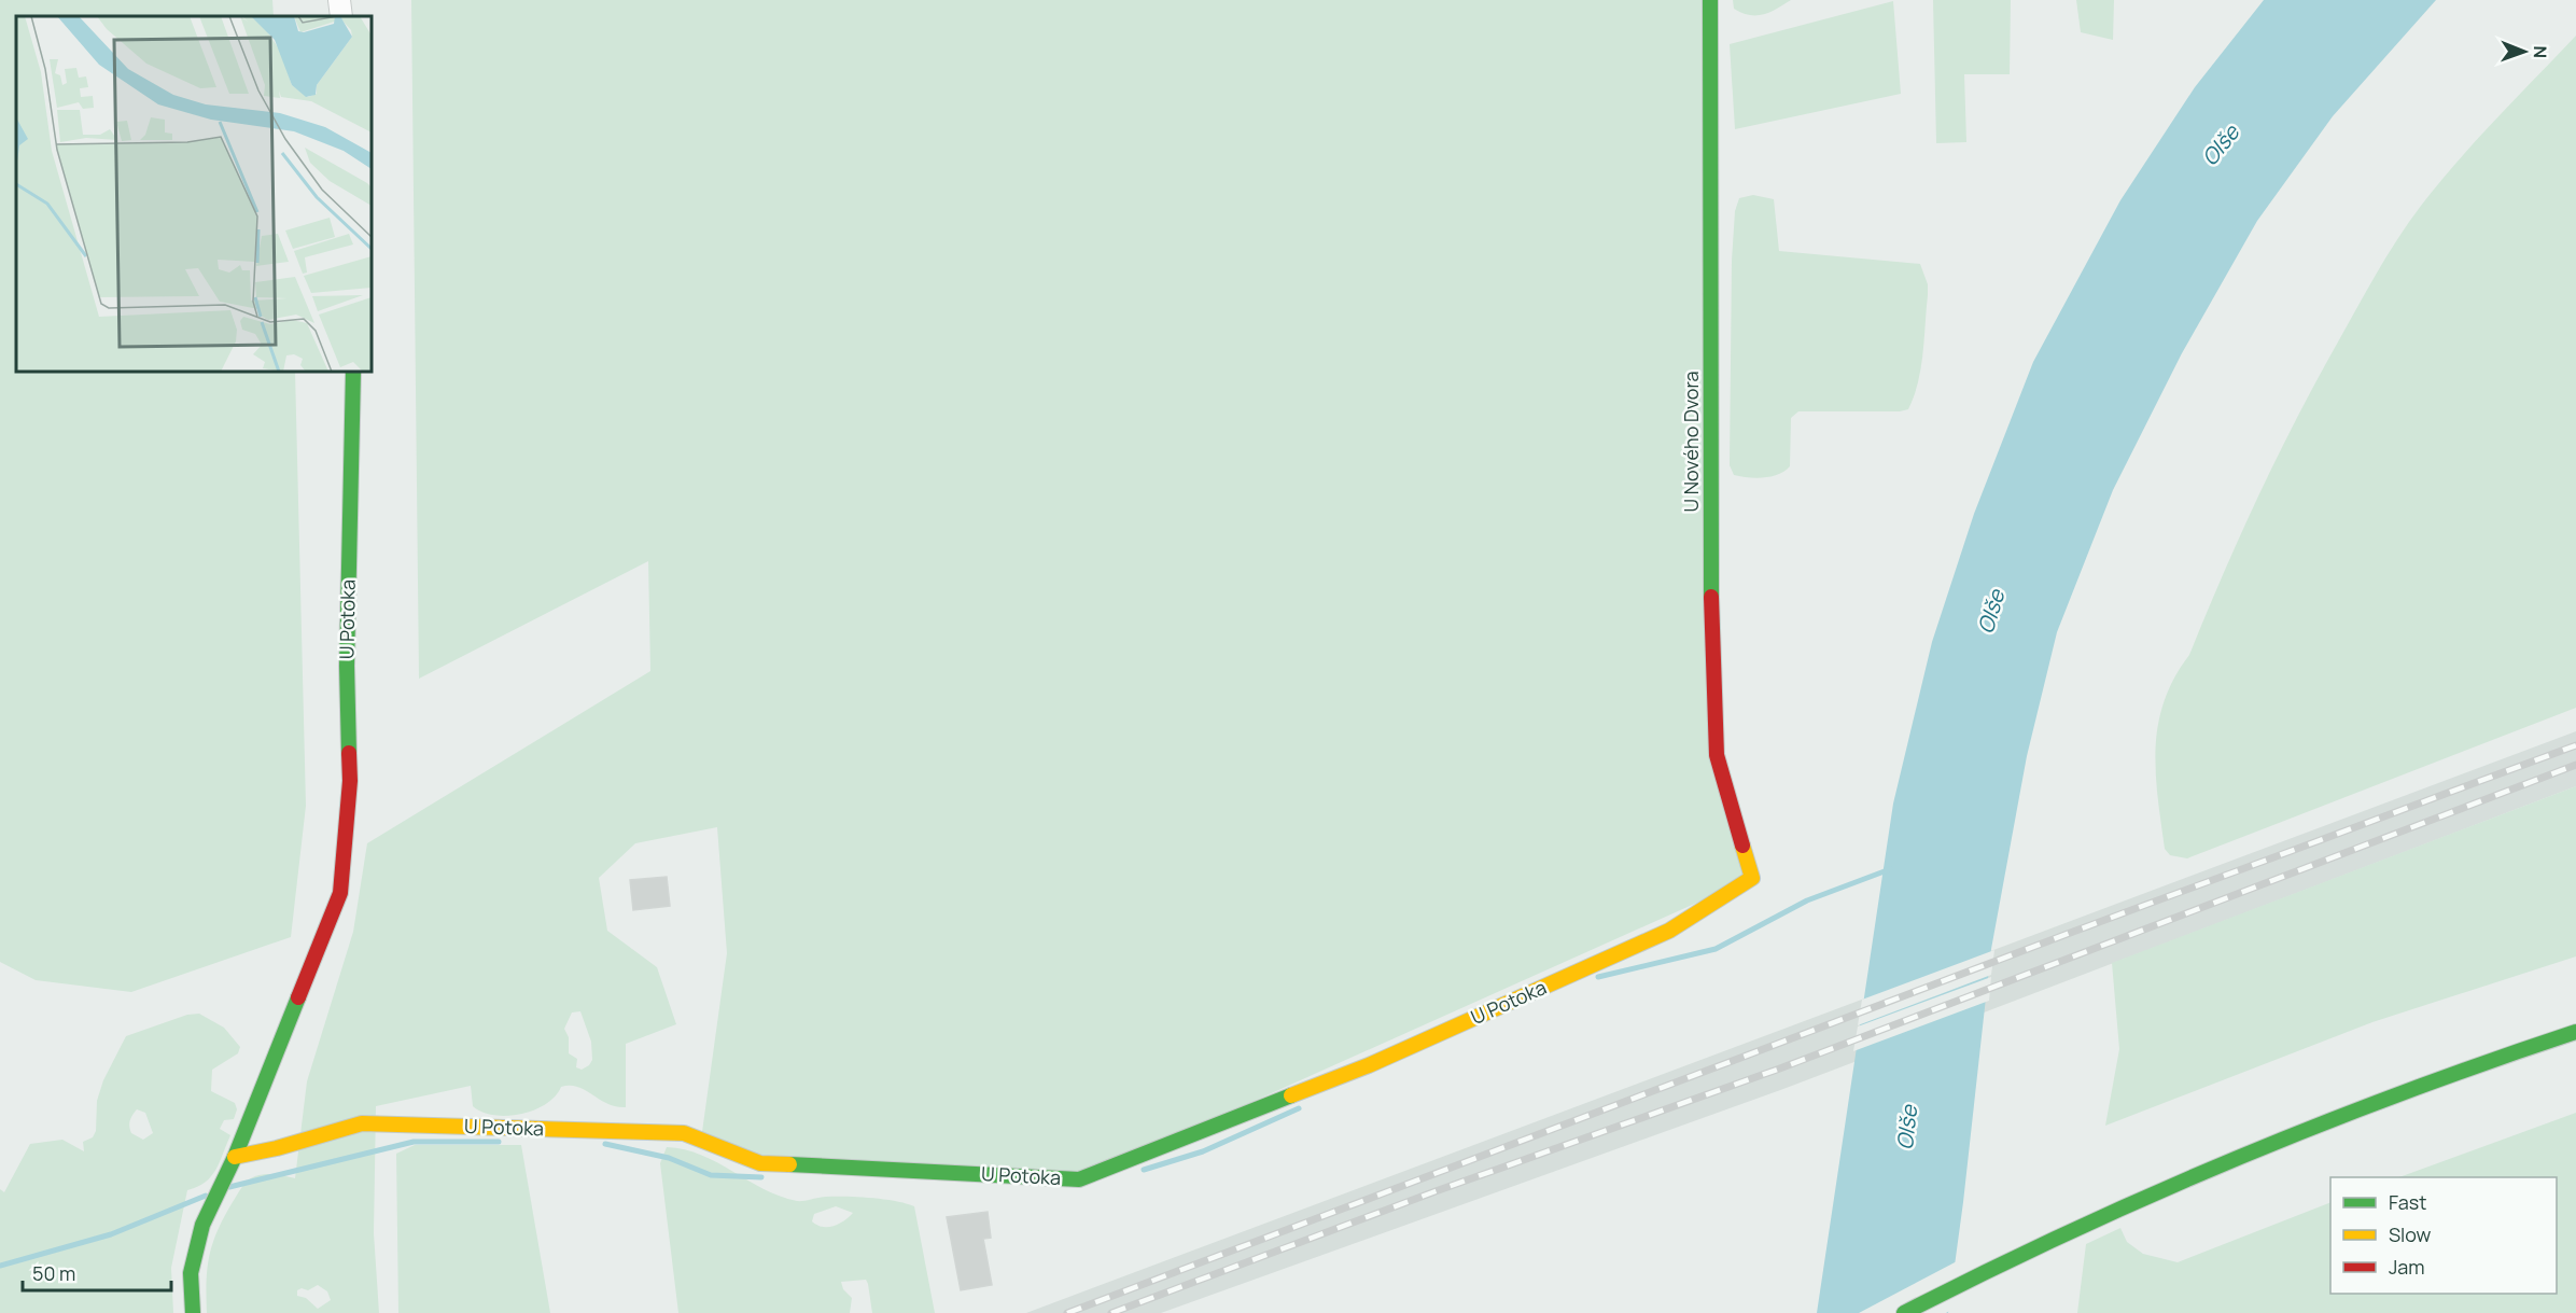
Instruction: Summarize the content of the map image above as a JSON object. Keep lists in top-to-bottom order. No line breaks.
{"streets":{"street":["U Nového Dvora","U Potoka"]},"crossings":[["U Nového Dvora","U Potoka"]],"water":["Olše"],"legend":["Fast","Slow","Jam"],"scale_bar":"50 m","north":"right"}
